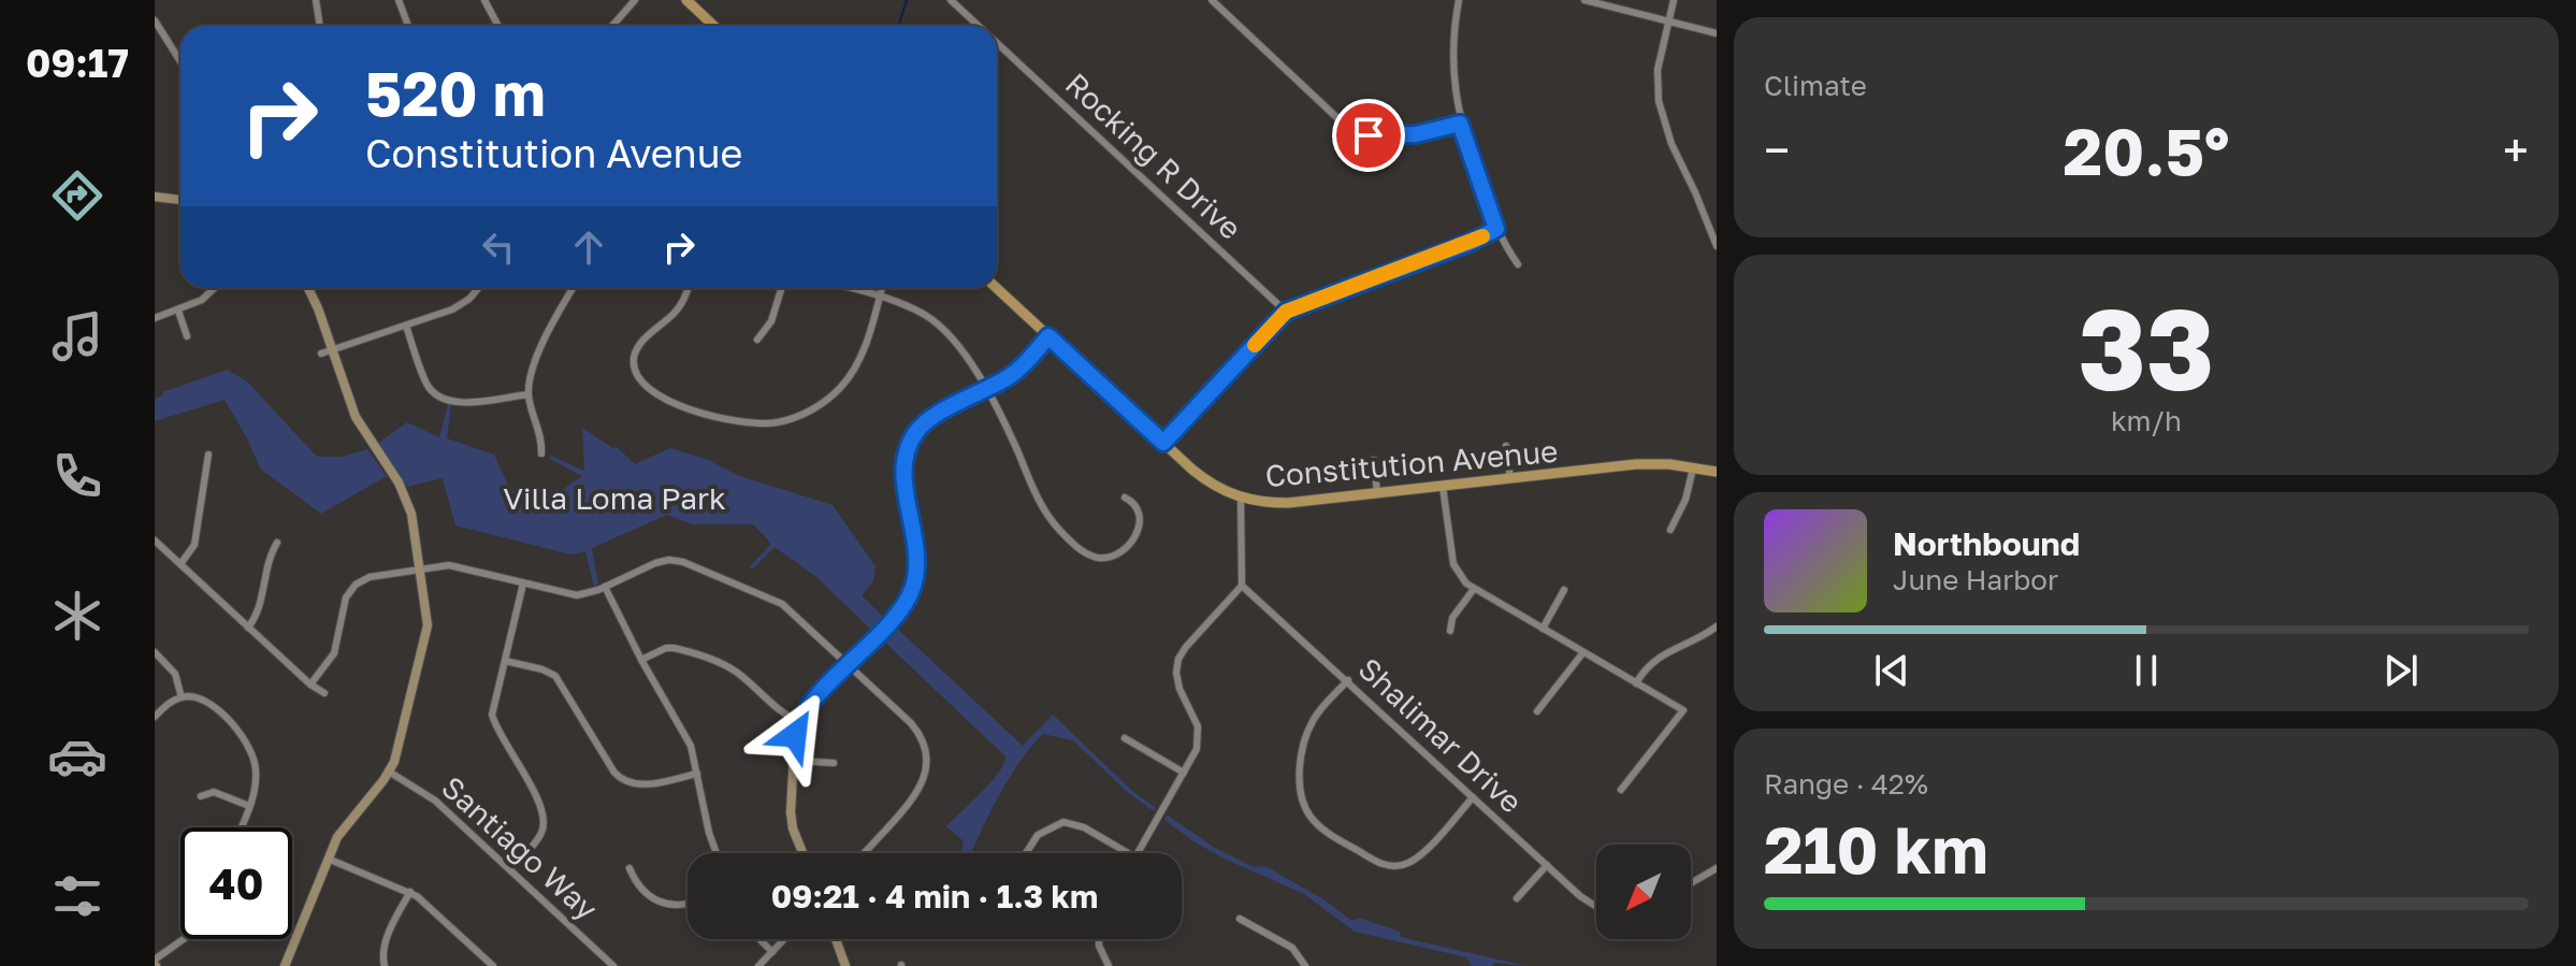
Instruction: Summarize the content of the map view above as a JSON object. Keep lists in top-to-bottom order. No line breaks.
{"streets":{"main road":["Constitution Avenue"],"street":["Rocking R Drive","Shalimar Drive","Santiago Way"]},"parks":["Villa Loma Park"],"north":"bottom left","page":{"tabs":"09:17","tile":["Climate",["33","km/h"],["Range · 42%","210 km"]],"turn":["520 m","Constitution Avenue"],"heat":["−","20.5°","+"],"song":["Northbound","June Harbor"],"limit":"40","trip":"09:21 · 4 min · 1.3 km"}}
